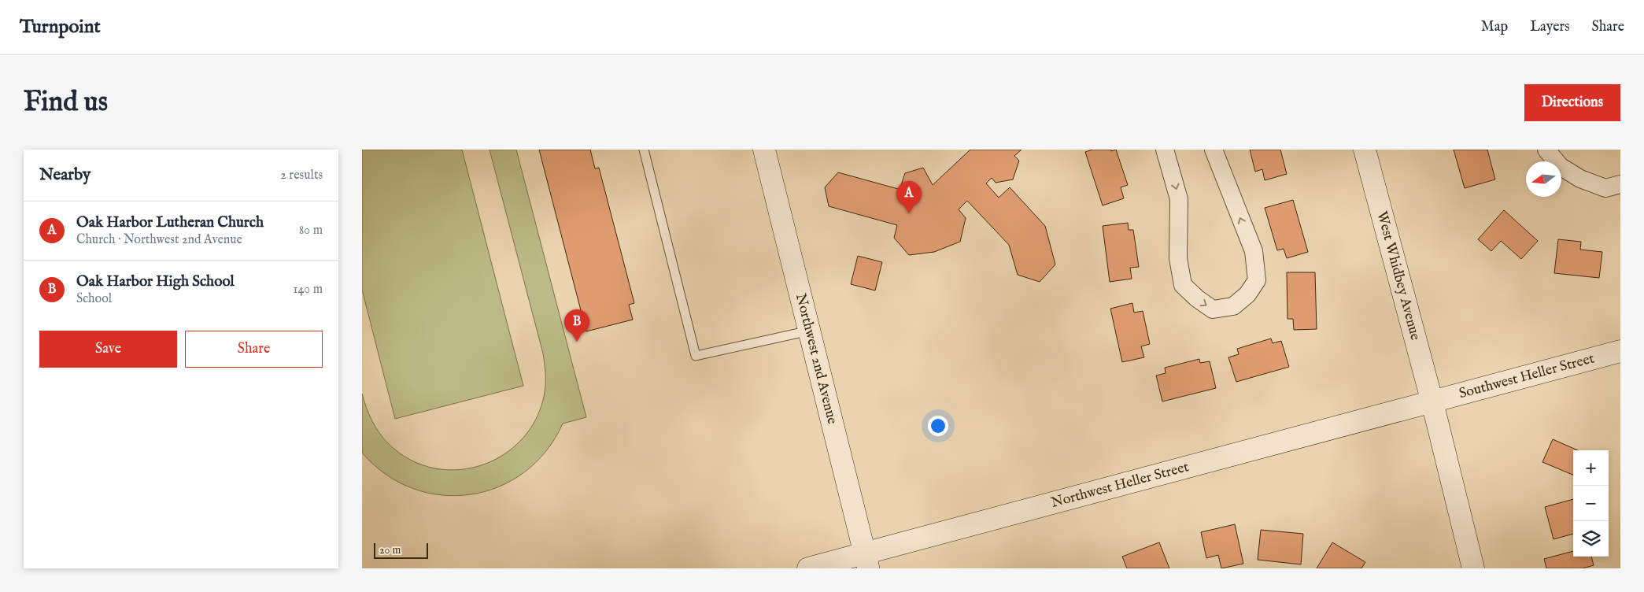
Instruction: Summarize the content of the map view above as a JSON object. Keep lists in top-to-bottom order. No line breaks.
{"streets":{"street":["West Whidbey Avenue","Northwest 2nd Avenue","Southwest Heller Street","Northwest Heller Street"]},"crossings":[["West Whidbey Avenue","Southwest Heller Street"],["West Whidbey Avenue","Northwest Heller Street"],["Northwest 2nd Avenue","Northwest Heller Street"],["Southwest Heller Street","Northwest Heller Street"]],"scale_bar":"20 m","north":"left","page":{"header":"Turnpoint","nav":["Map","Layers","Share"],"buttons":["Directions",["Save","Share"]],"title":"Find us","heading":["Nearby","2 results"],"pins":["A","B"],"list":[{"mark":"A","name":"Oak Harbor Lutheran Church","note":"Church · Northwest 2nd Avenue","value":"80 m"},{"mark":"B","name":"Oak Harbor High School","note":"School","value":"140 m"}],"map_buttons":["+","−"],"scale":"20 m"}}
